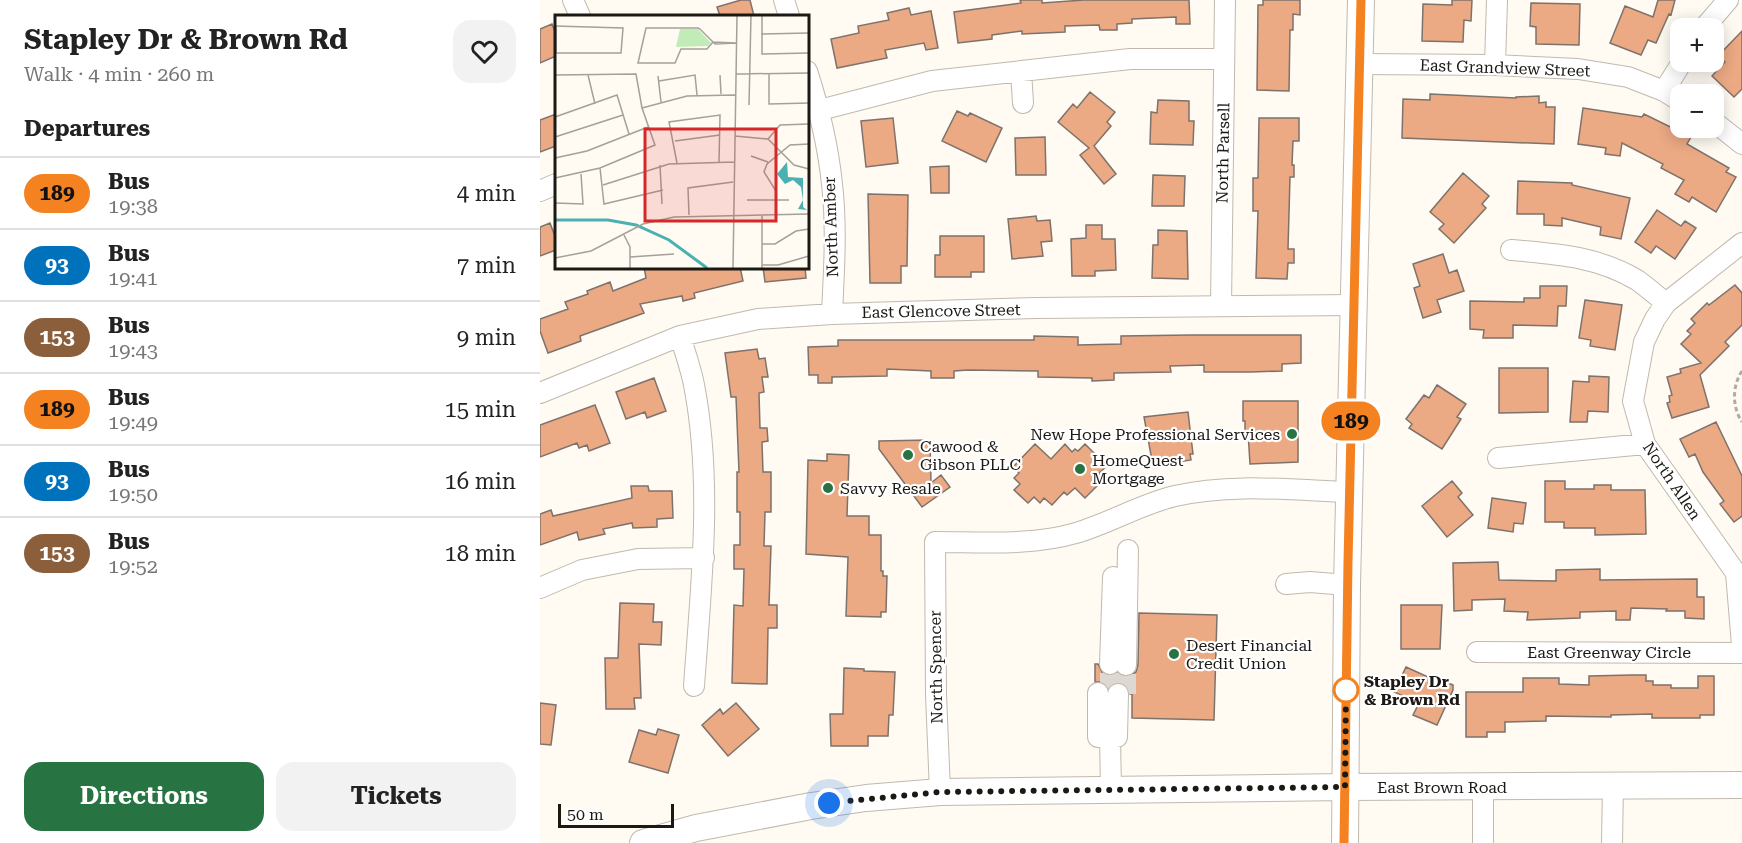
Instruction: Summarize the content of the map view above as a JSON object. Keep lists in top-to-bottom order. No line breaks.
{"streets":{"main road":["East Brown Road"],"street":["East Grandview Street","North Parsell","North Amber","East Glencove Street","North Allen","East Greenway Circle","North Spencer"]},"crossings":[["North Parsell","East Glencove Street"],["North Amber","East Glencove Street"],["North Spencer","East Brown Road"]],"places":["New Hope Professional Services","Cawood & Gibson PLLC","HomeQuest Mortgage","Savvy Resale","Desert Financial Credit Union","Stapley Dr & Brown Rd"],"lines":["bus line 189"],"scale_bar":"50 m","page":{"heading":[["Stapley Dr & Brown Rd","Walk · 4 min · 260 m"],"Departures"],"on_map":"189","map_buttons":["+","−"],"list":[{"mark":"189","name":"Bus","note":"19:38","value":"4 min"},{"mark":"93","name":"Bus","note":"19:41","value":"7 min"},{"mark":"153","name":"Bus","note":"19:43","value":"9 min"},{"mark":"189","name":"Bus","note":"19:49","value":"15 min"},{"mark":"93","name":"Bus","note":"19:50","value":"16 min"},{"mark":"153","name":"Bus","note":"19:52","value":"18 min"}],"buttons":["Directions","Tickets"],"scale":"50 m"}}
